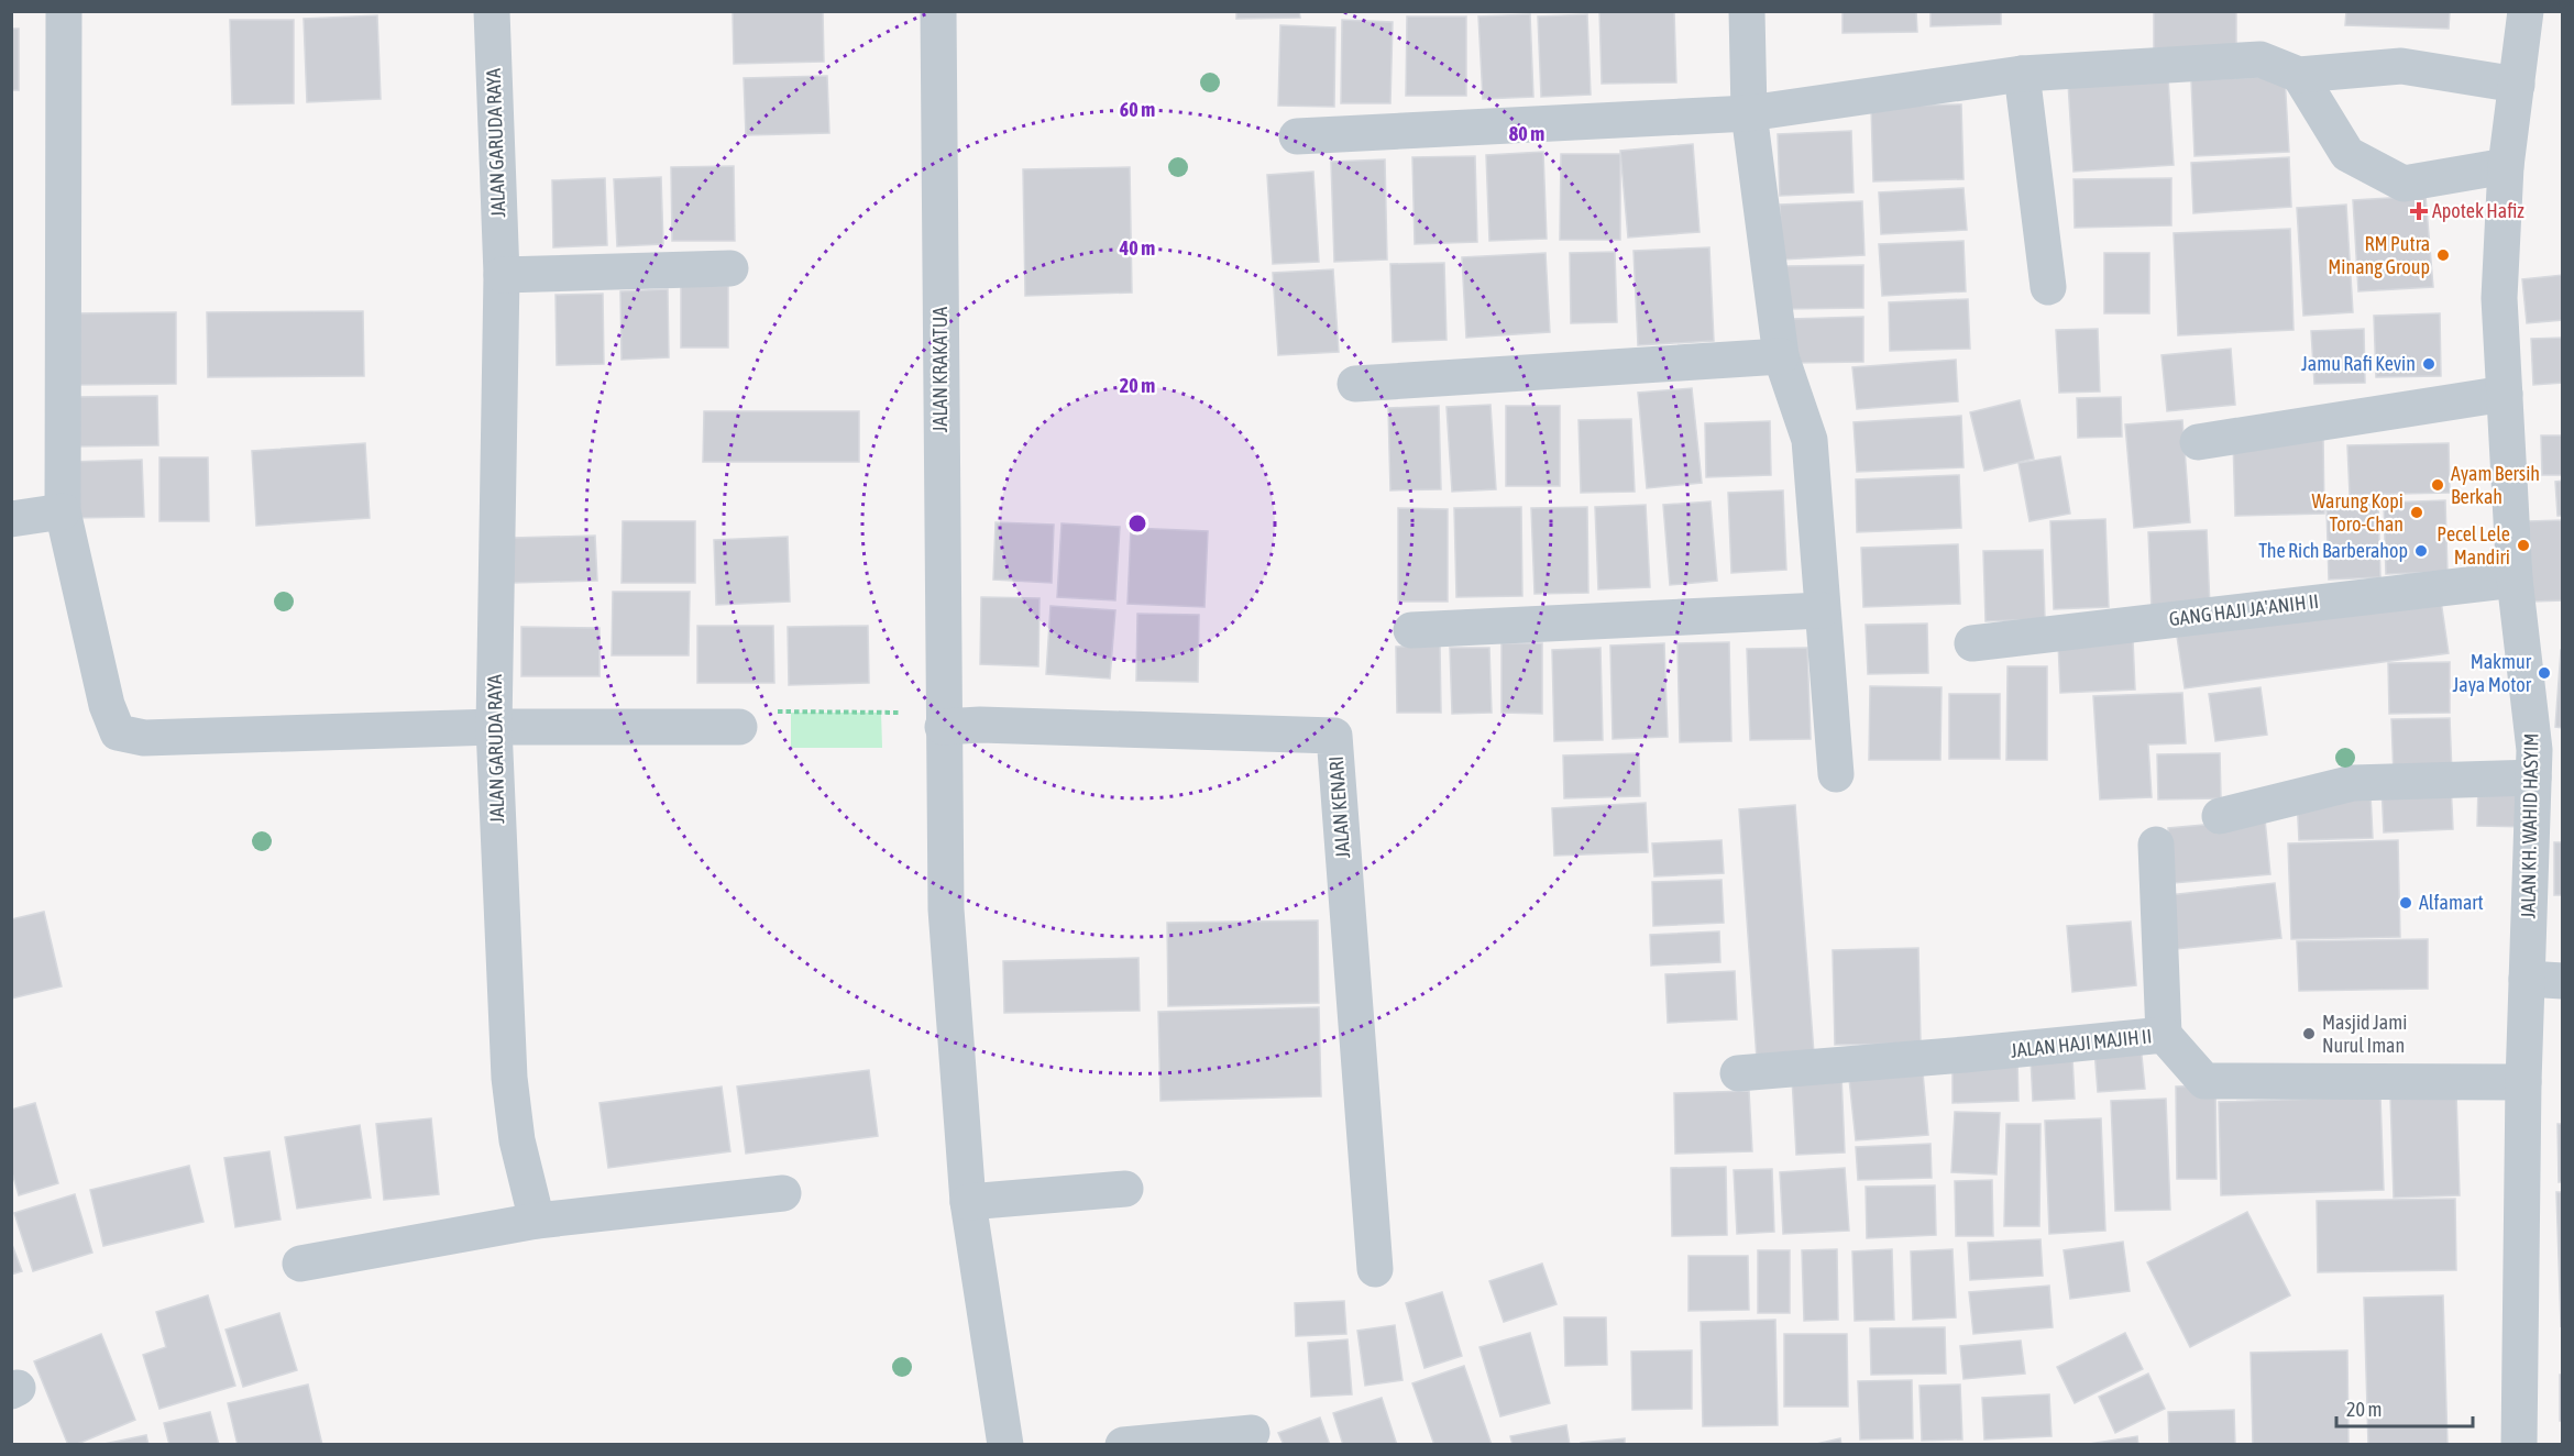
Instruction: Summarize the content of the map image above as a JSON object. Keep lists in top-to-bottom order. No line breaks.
{"streets":{"street":["JALAN GARUDA RAYA","JALAN KRAKATUA","GANG HAJI JA'ANIH II","JALAN KENARI","JALAN KH. WAHID HASYIM","JALAN HAJI MAJIH II"]},"crossings":[["JALAN KRAKATUA","JALAN KENARI"],["GANG HAJI JA'ANIH II","JALAN KH. WAHID HASYIM"],["JALAN KH. WAHID HASYIM","JALAN HAJI MAJIH II"]],"places":{"health":["Apotek Hafiz"],"other":["RM Putra Minang Group","Jamu Rafi Kevin","Ayam Bersih Berkah","Warung Kopi Toro-Chan","Pecel Lele Mandiri","The Rich Barberahop","Makmur Jaya Motor","Alfamart","Masjid Jami Nurul Iman"]},"scale_bar":"20 m","rings":["60 m","80 m","40 m","20 m"]}
